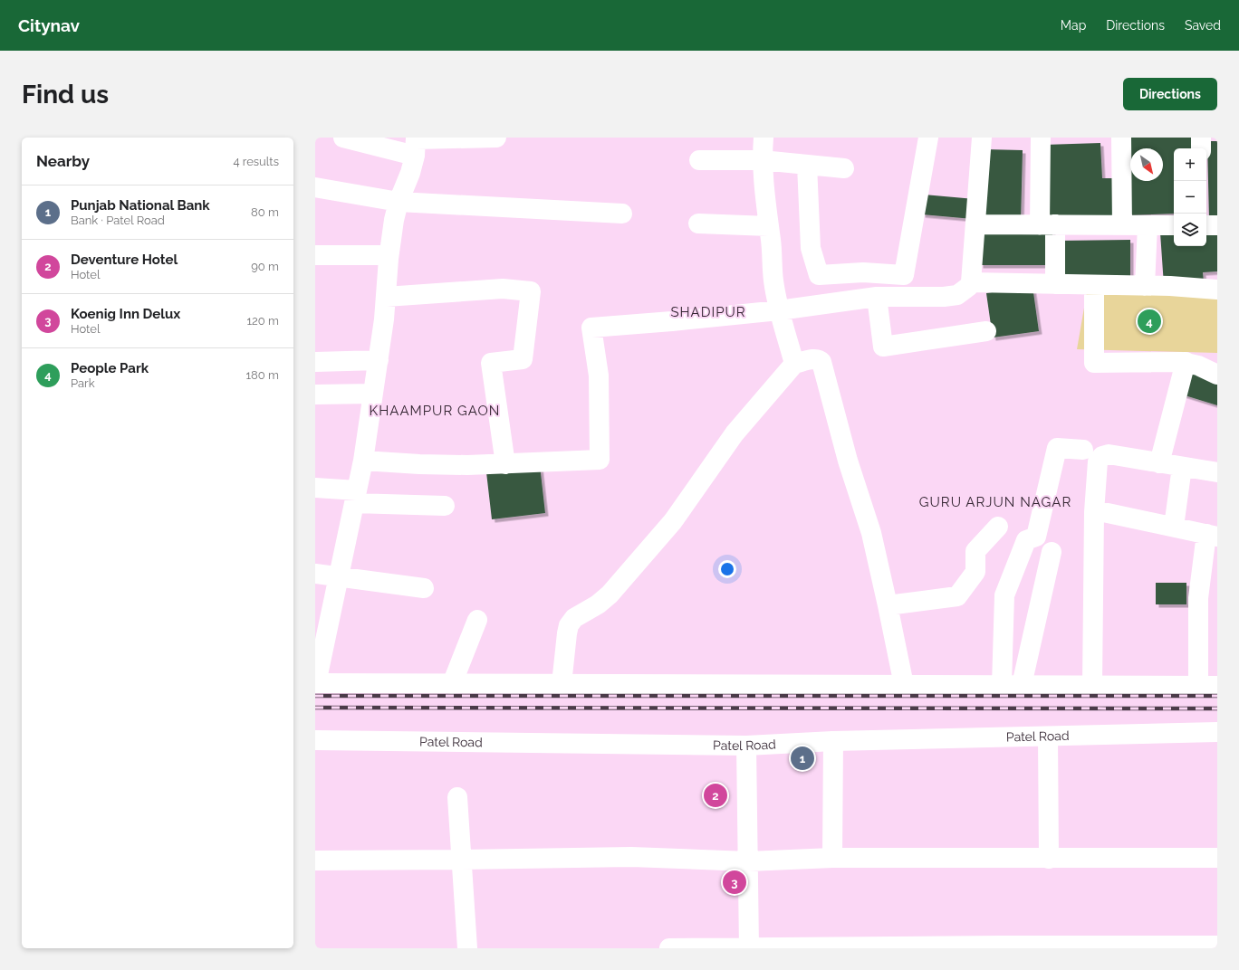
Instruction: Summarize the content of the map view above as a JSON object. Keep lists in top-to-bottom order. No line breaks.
{"streets":{"street":["Patel Road"]},"districts":["SHADIPUR","KHAAMPUR GAON","GURU ARJUN NAGAR"],"north":"bottom right","page":{"header":"Citynav","nav":["Map","Directions","Saved"],"buttons":"Directions","title":"Find us","heading":["Nearby","4 results"],"map_buttons":["+","−"],"list":[{"mark":"1","name":"Punjab National Bank","note":"Bank · Patel Road","value":"80 m"},{"mark":"2","name":"Deventure Hotel","note":"Hotel","value":"90 m"},{"mark":"3","name":"Koenig Inn Delux","note":"Hotel","value":"120 m"},{"mark":"4","name":"People Park","note":"Park","value":"180 m"}],"pins":["4","1","2","3"]}}
